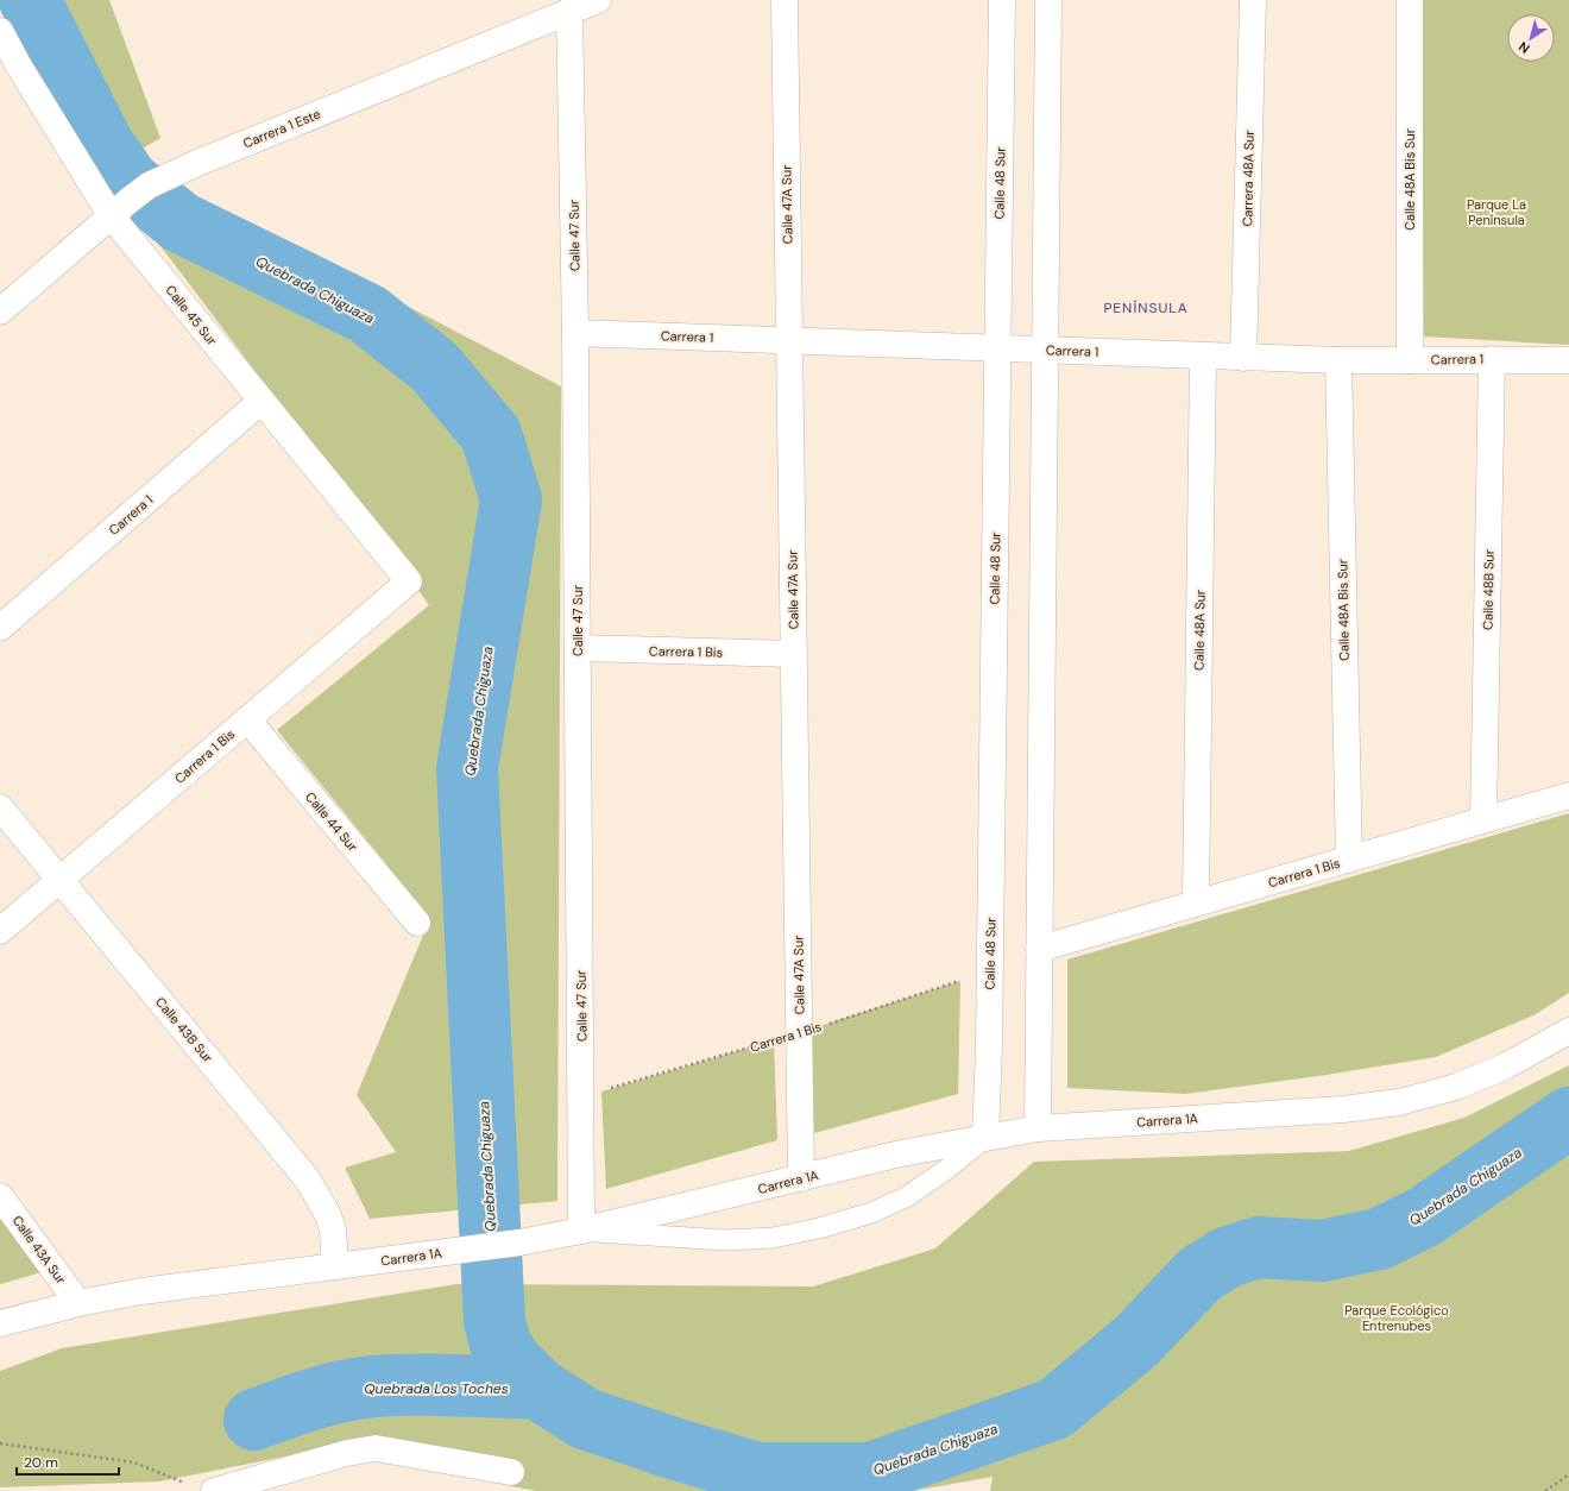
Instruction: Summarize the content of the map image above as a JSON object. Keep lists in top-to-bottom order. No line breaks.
{"streets":{"street":["Carrera 1 Este","Carrera 48A Sur","Calle 48A Bis Sur","Calle 48 Sur","Calle 47A Sur","Calle 47 Sur","Calle 45 Sur","Carrera 1","Calle 48B Sur","Calle 48A Sur","Carrera 1 Bis","Calle 44 Sur","Calle 43B Sur","Carrera 1A","Calle 43A Sur"]},"crossings":[["Carrera 1 Este","Calle 47 Sur"],["Carrera 1 Este","Calle 45 Sur"],["Carrera 48A Sur","Carrera 1"],["Calle 48A Bis Sur","Carrera 1"],["Calle 48A Bis Sur","Carrera 1 Bis"],["Calle 48 Sur","Carrera 1"],["Calle 48 Sur","Carrera 1 Bis"],["Calle 48 Sur","Carrera 1A"],["Calle 47A Sur","Carrera 1"],["Calle 47A Sur","Carrera 1 Bis"],["Calle 47A Sur","Carrera 1A"],["Calle 47 Sur","Carrera 1"],["Calle 47 Sur","Carrera 1 Bis"],["Calle 47 Sur","Carrera 1A"],["Calle 45 Sur","Carrera 1"],["Calle 45 Sur","Carrera 1 Bis"],["Carrera 1","Calle 48B Sur"],["Carrera 1","Calle 48A Sur"],["Calle 48B Sur","Carrera 1 Bis"],["Calle 48A Sur","Carrera 1 Bis"],["Carrera 1 Bis","Calle 44 Sur"],["Carrera 1 Bis","Calle 43B Sur"],["Calle 43B Sur","Carrera 1A"],["Carrera 1A","Calle 43A Sur"]],"districts":["PENÍNSULA"],"water":["Quebrada Chiguaza","Quebrada Los Toches"],"parks":["Parque La Península","Parque Ecológico Entrenubes"],"scale_bar":"20 m","north":"bottom left"}
